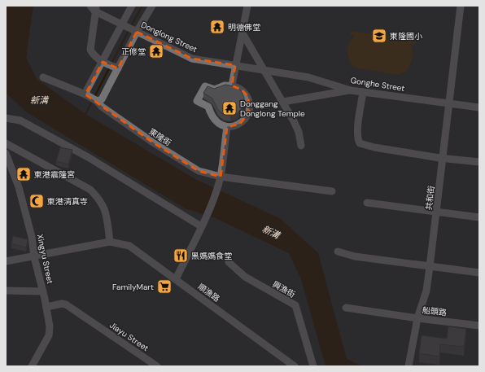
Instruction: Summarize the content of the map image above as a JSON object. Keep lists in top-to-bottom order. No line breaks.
{"streets":{"street":["Donglong Street","Gonghe Street","東隆街","共和街","Xingyu Street","興漁街","順漁路","船頭路","Jiayu Street"]},"crossings":[["Donglong Street","Gonghe Street"],["Gonghe Street","共和街"],["共和街","船頭路"],["Xingyu Street","Jiayu Street"]],"water":["新溝"],"places":{"temple":["明德佛堂","正修堂","Donggang Donglong Temple","東港震隆宮"],"school or university":["東隆國小"],"mosque":["東港清真寺"],"restaurant":["黑媽媽食堂"],"supermarket":["FamilyMart"]}}
